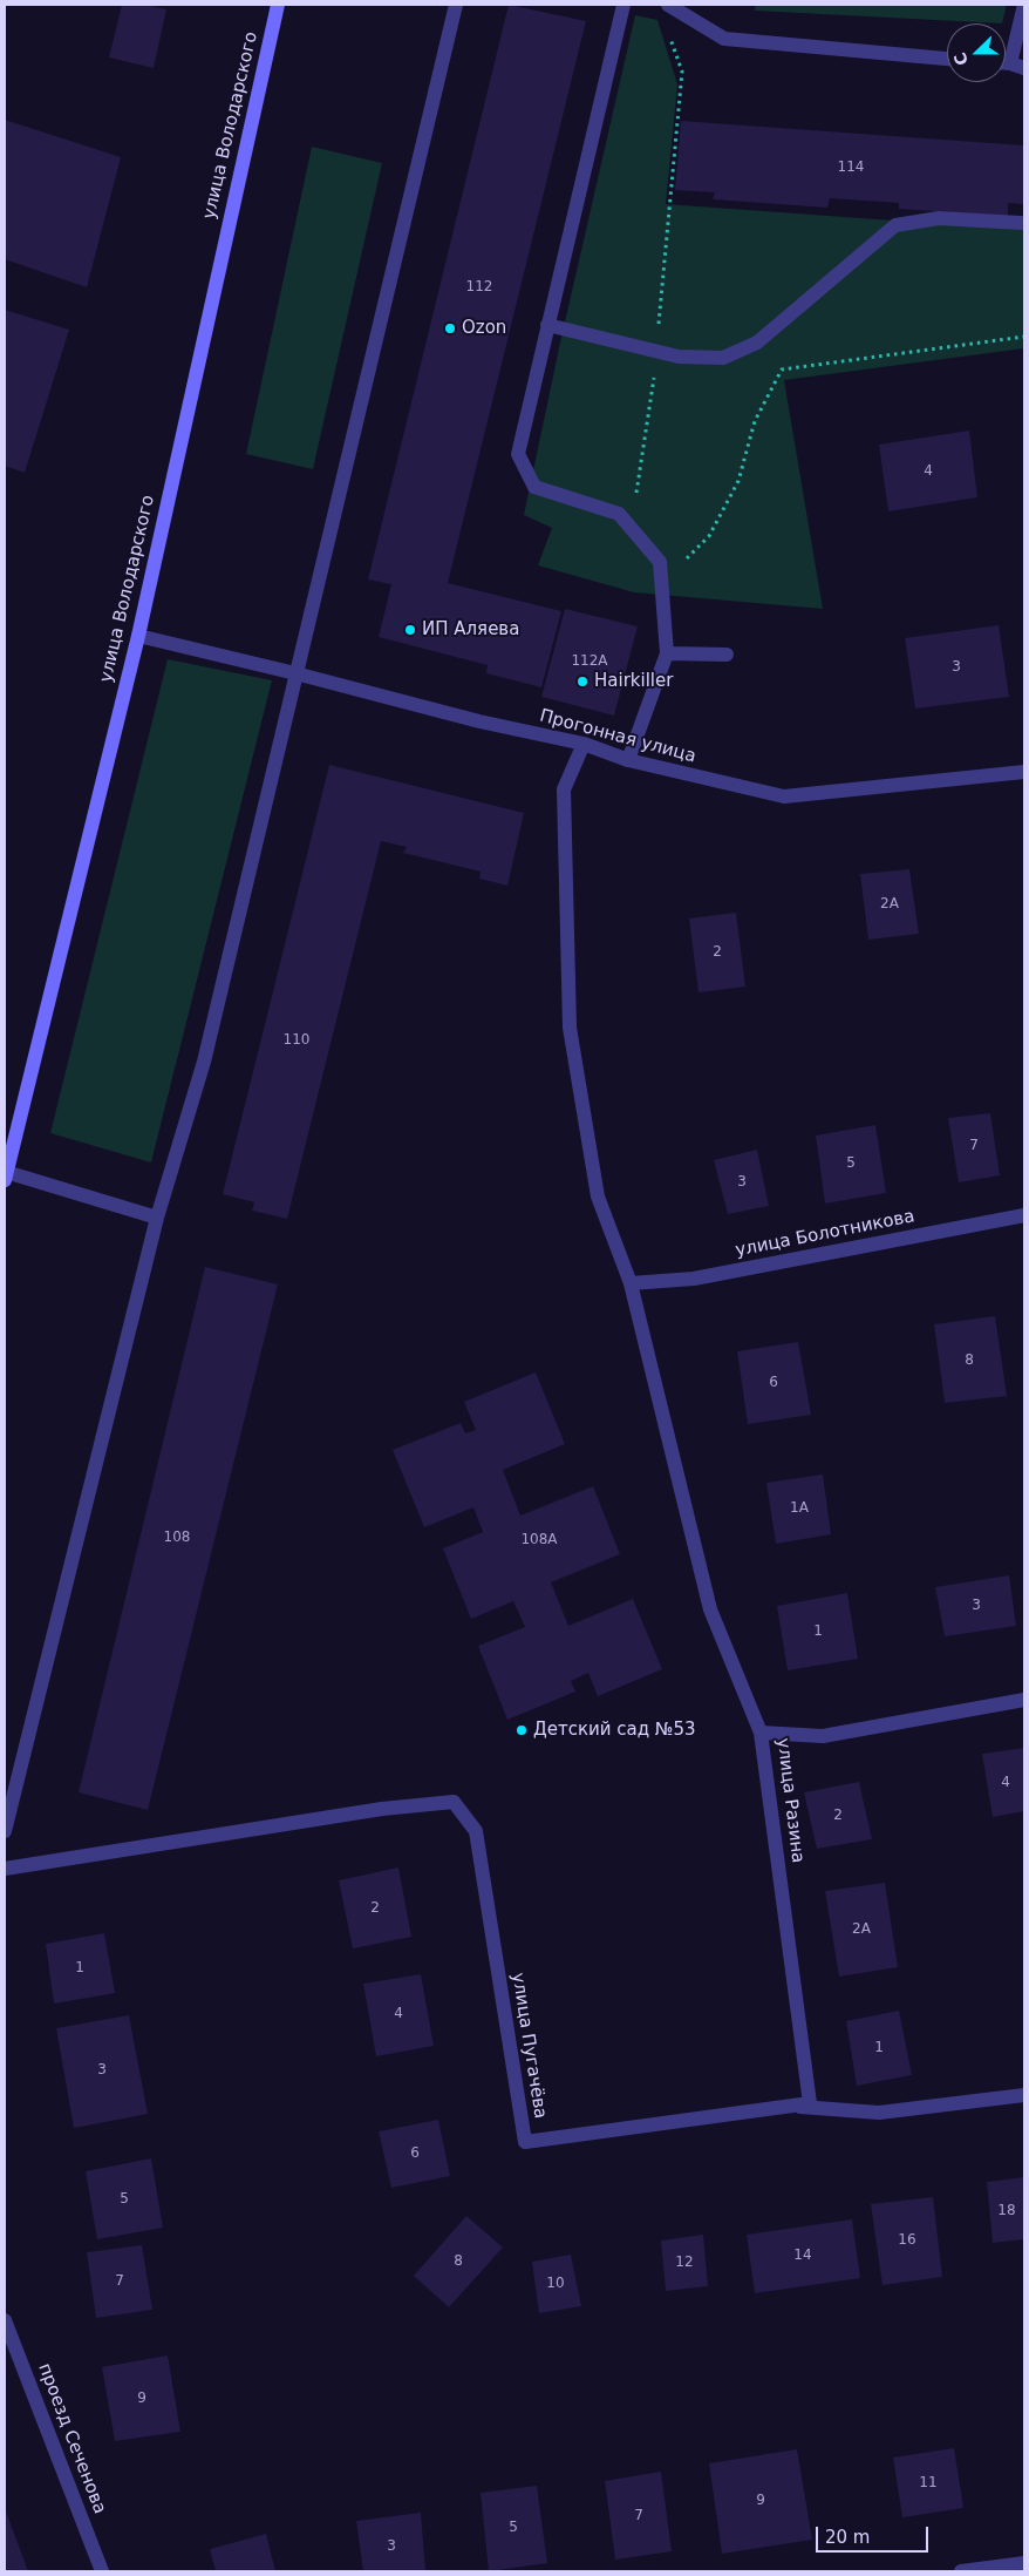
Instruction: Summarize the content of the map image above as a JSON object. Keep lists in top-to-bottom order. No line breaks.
{"streets":{"main road":["улица Володарского"],"street":["Прогонная улица","улица Болотникова","улица Разина","улица Пугачёва","проезд Сеченова"]},"crossings":[["улица Володарского","Прогонная улица"],["улица Разина","улица Пугачёва"]],"places":["Ozon","ИП Аляева","Hairkiller","Детский сад №53"],"house_numbers":["114","112","4","112А","3","2А","2","110","7","5","3","8","6","1А","108","108А","3","1","4","2","2","2А","1","4","1","3","6","5","18","16","14","8","12","7","10","9","11","9","7","5","3"],"scale_bar":"20 m","north":"left"}
